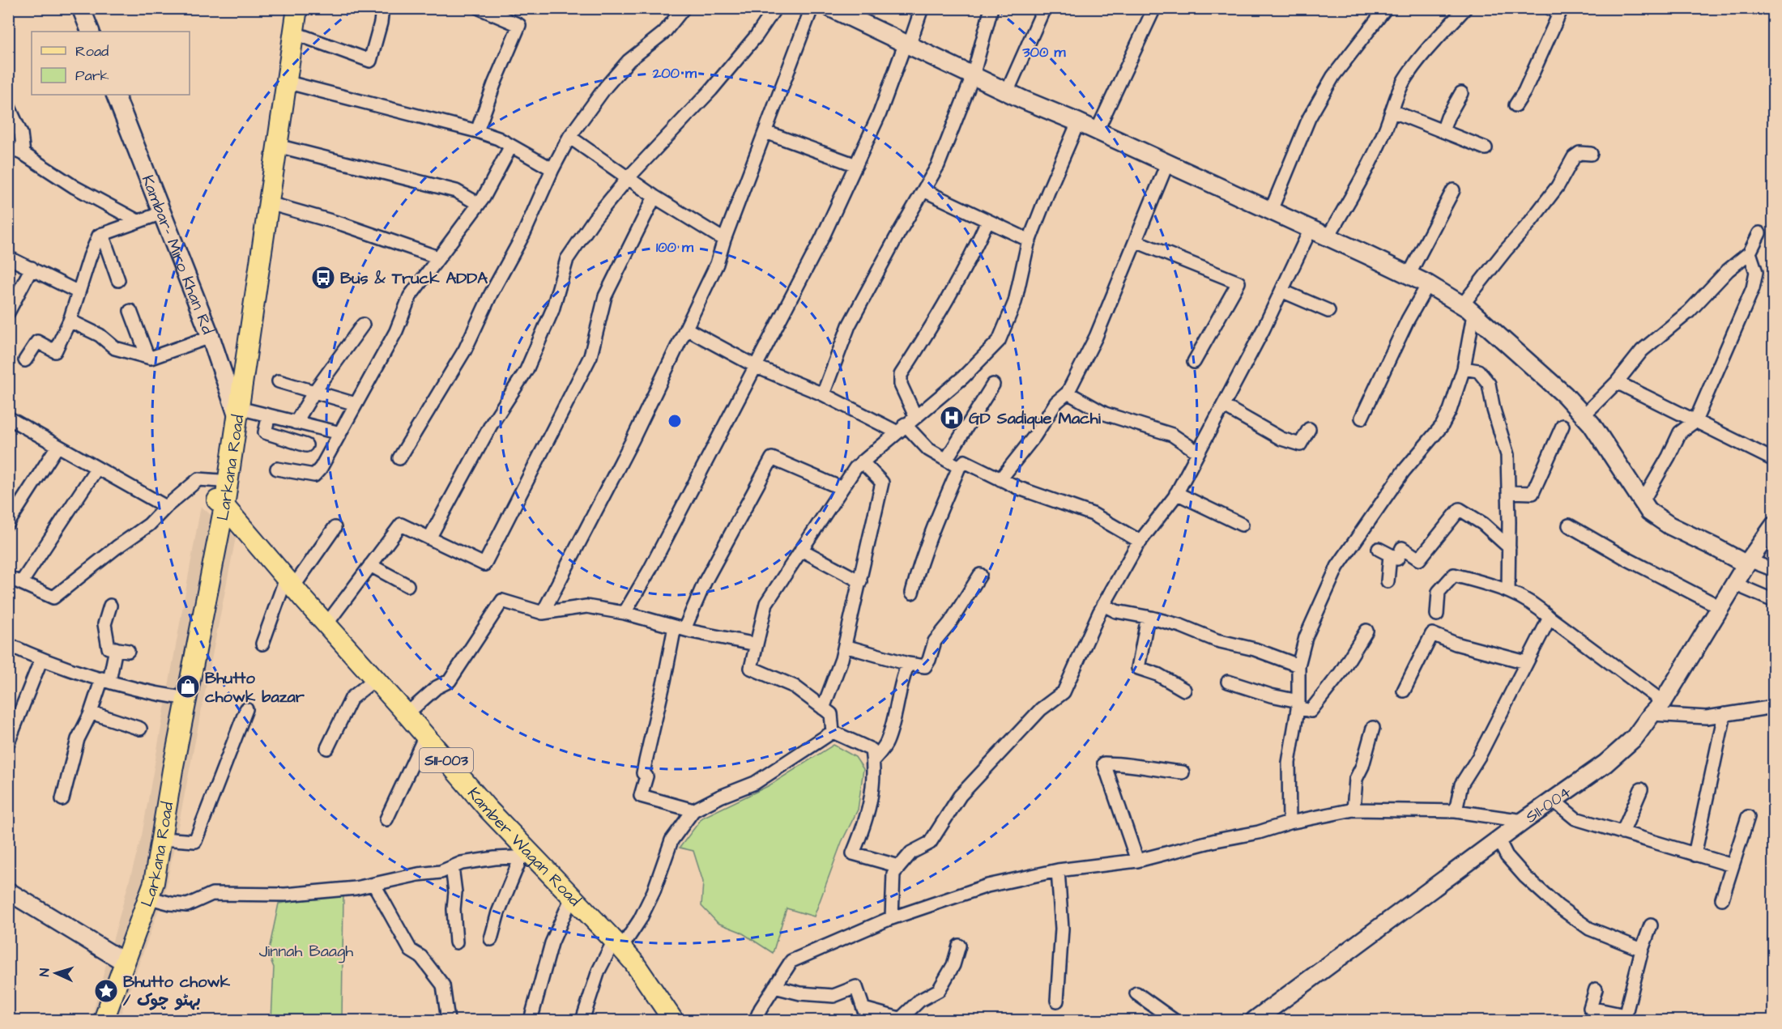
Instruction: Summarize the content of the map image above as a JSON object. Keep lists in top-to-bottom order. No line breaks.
{"streets":{"main road":["Larkana Road","S11-003","Kamber Wagan Road"],"street":["Kambar- Miro Khan Rd","S11-004"]},"crossings":[["Kambar- Miro Khan Rd","Larkana Road"],["Larkana Road","Kamber Wagan Road"]],"parks":["Jinnah Baagh"],"places":{"bus stop":["Bus & Truck ADDA"],"hospital":["GD Sadique Machi"],"shop":["Bhutto chowk bazar"],"place":["Bhutto chowk / بہٹو چوک"]},"legend":["Road","Park"],"north":"left","rings":["300 m","200 m","100 m"]}
